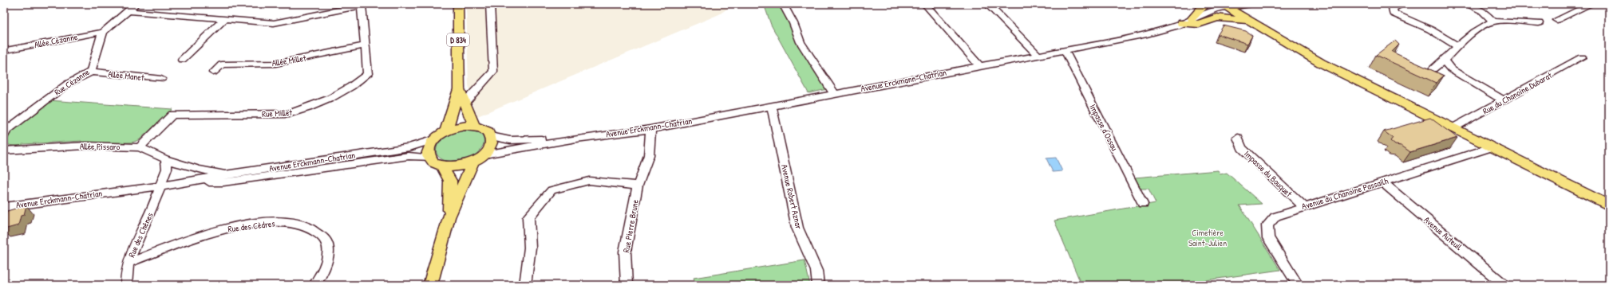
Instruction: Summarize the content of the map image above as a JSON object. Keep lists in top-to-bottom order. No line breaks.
{"streets":{"main road":["D 834"],"street":["Allée Cézanne","Allée Millet","Allée Manet","Avenue Erckmann-Chatrian","Rue Cézanne","Rue du Chanoine Dubarat","Rue Millet","Impasse d'Ossau","Allée Pissaro","Impasse du Bouquet","Avenue du Chanoine Passailh","Avenue Robert Aznar","Rue des Cèdres","Rue Pierre Brune","Avenue Auteuil","Rue des Chênes"]},"crossings":[["D 834","Avenue Erckmann-Chatrian"],["Allée Cézanne","Rue Cézanne"],["Allée Millet","Rue Millet"],["Allée Manet","Rue Cézanne"],["Avenue Erckmann-Chatrian","Impasse d'Ossau"],["Avenue Erckmann-Chatrian","Allée Pissaro"],["Avenue Erckmann-Chatrian","Avenue Robert Aznar"],["Avenue Erckmann-Chatrian","Rue Pierre Brune"],["Avenue Erckmann-Chatrian","Rue des Chênes"],["Rue Millet","Allée Pissaro"],["Impasse du Bouquet","Avenue du Chanoine Passailh"],["Avenue du Chanoine Passailh","Avenue Auteuil"],["Rue des Cèdres","Rue des Chênes"]],"parks":["Cimetière Saint-Julien"]}
